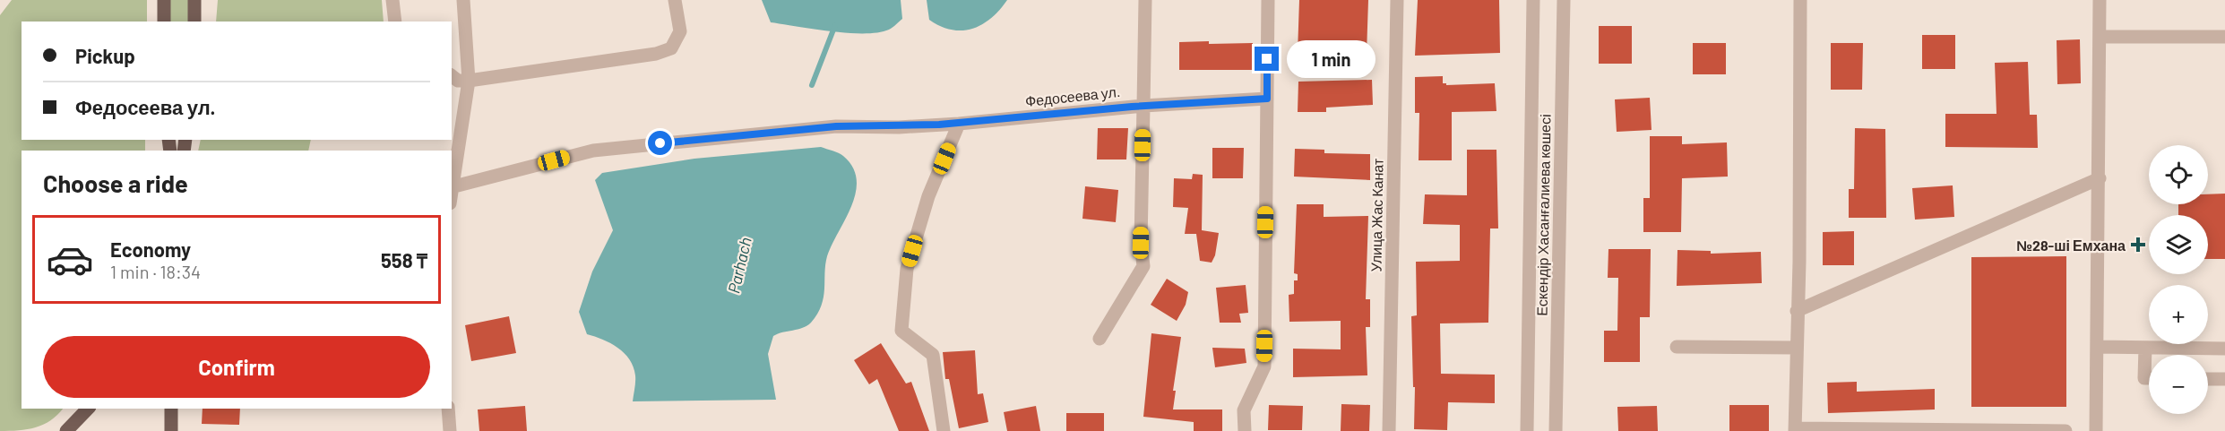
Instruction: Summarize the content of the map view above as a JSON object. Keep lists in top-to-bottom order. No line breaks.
{"streets":{"street":["Федосеева ул.","Улица Жас Канат","Ескендір Хасанғалиева көшесі"]},"water":["Parhach"],"places":{"health":["№28-ші Емхана"]},"page":{"banner":["Pickup","Федосеева ул."],"bubble":"1 min","map_buttons":["+","−"],"heading":"Choose a ride","list":[{"name":"Economy","note":"1 min · 18:34","value":"558 ₸"}],"buttons":"Confirm"}}
